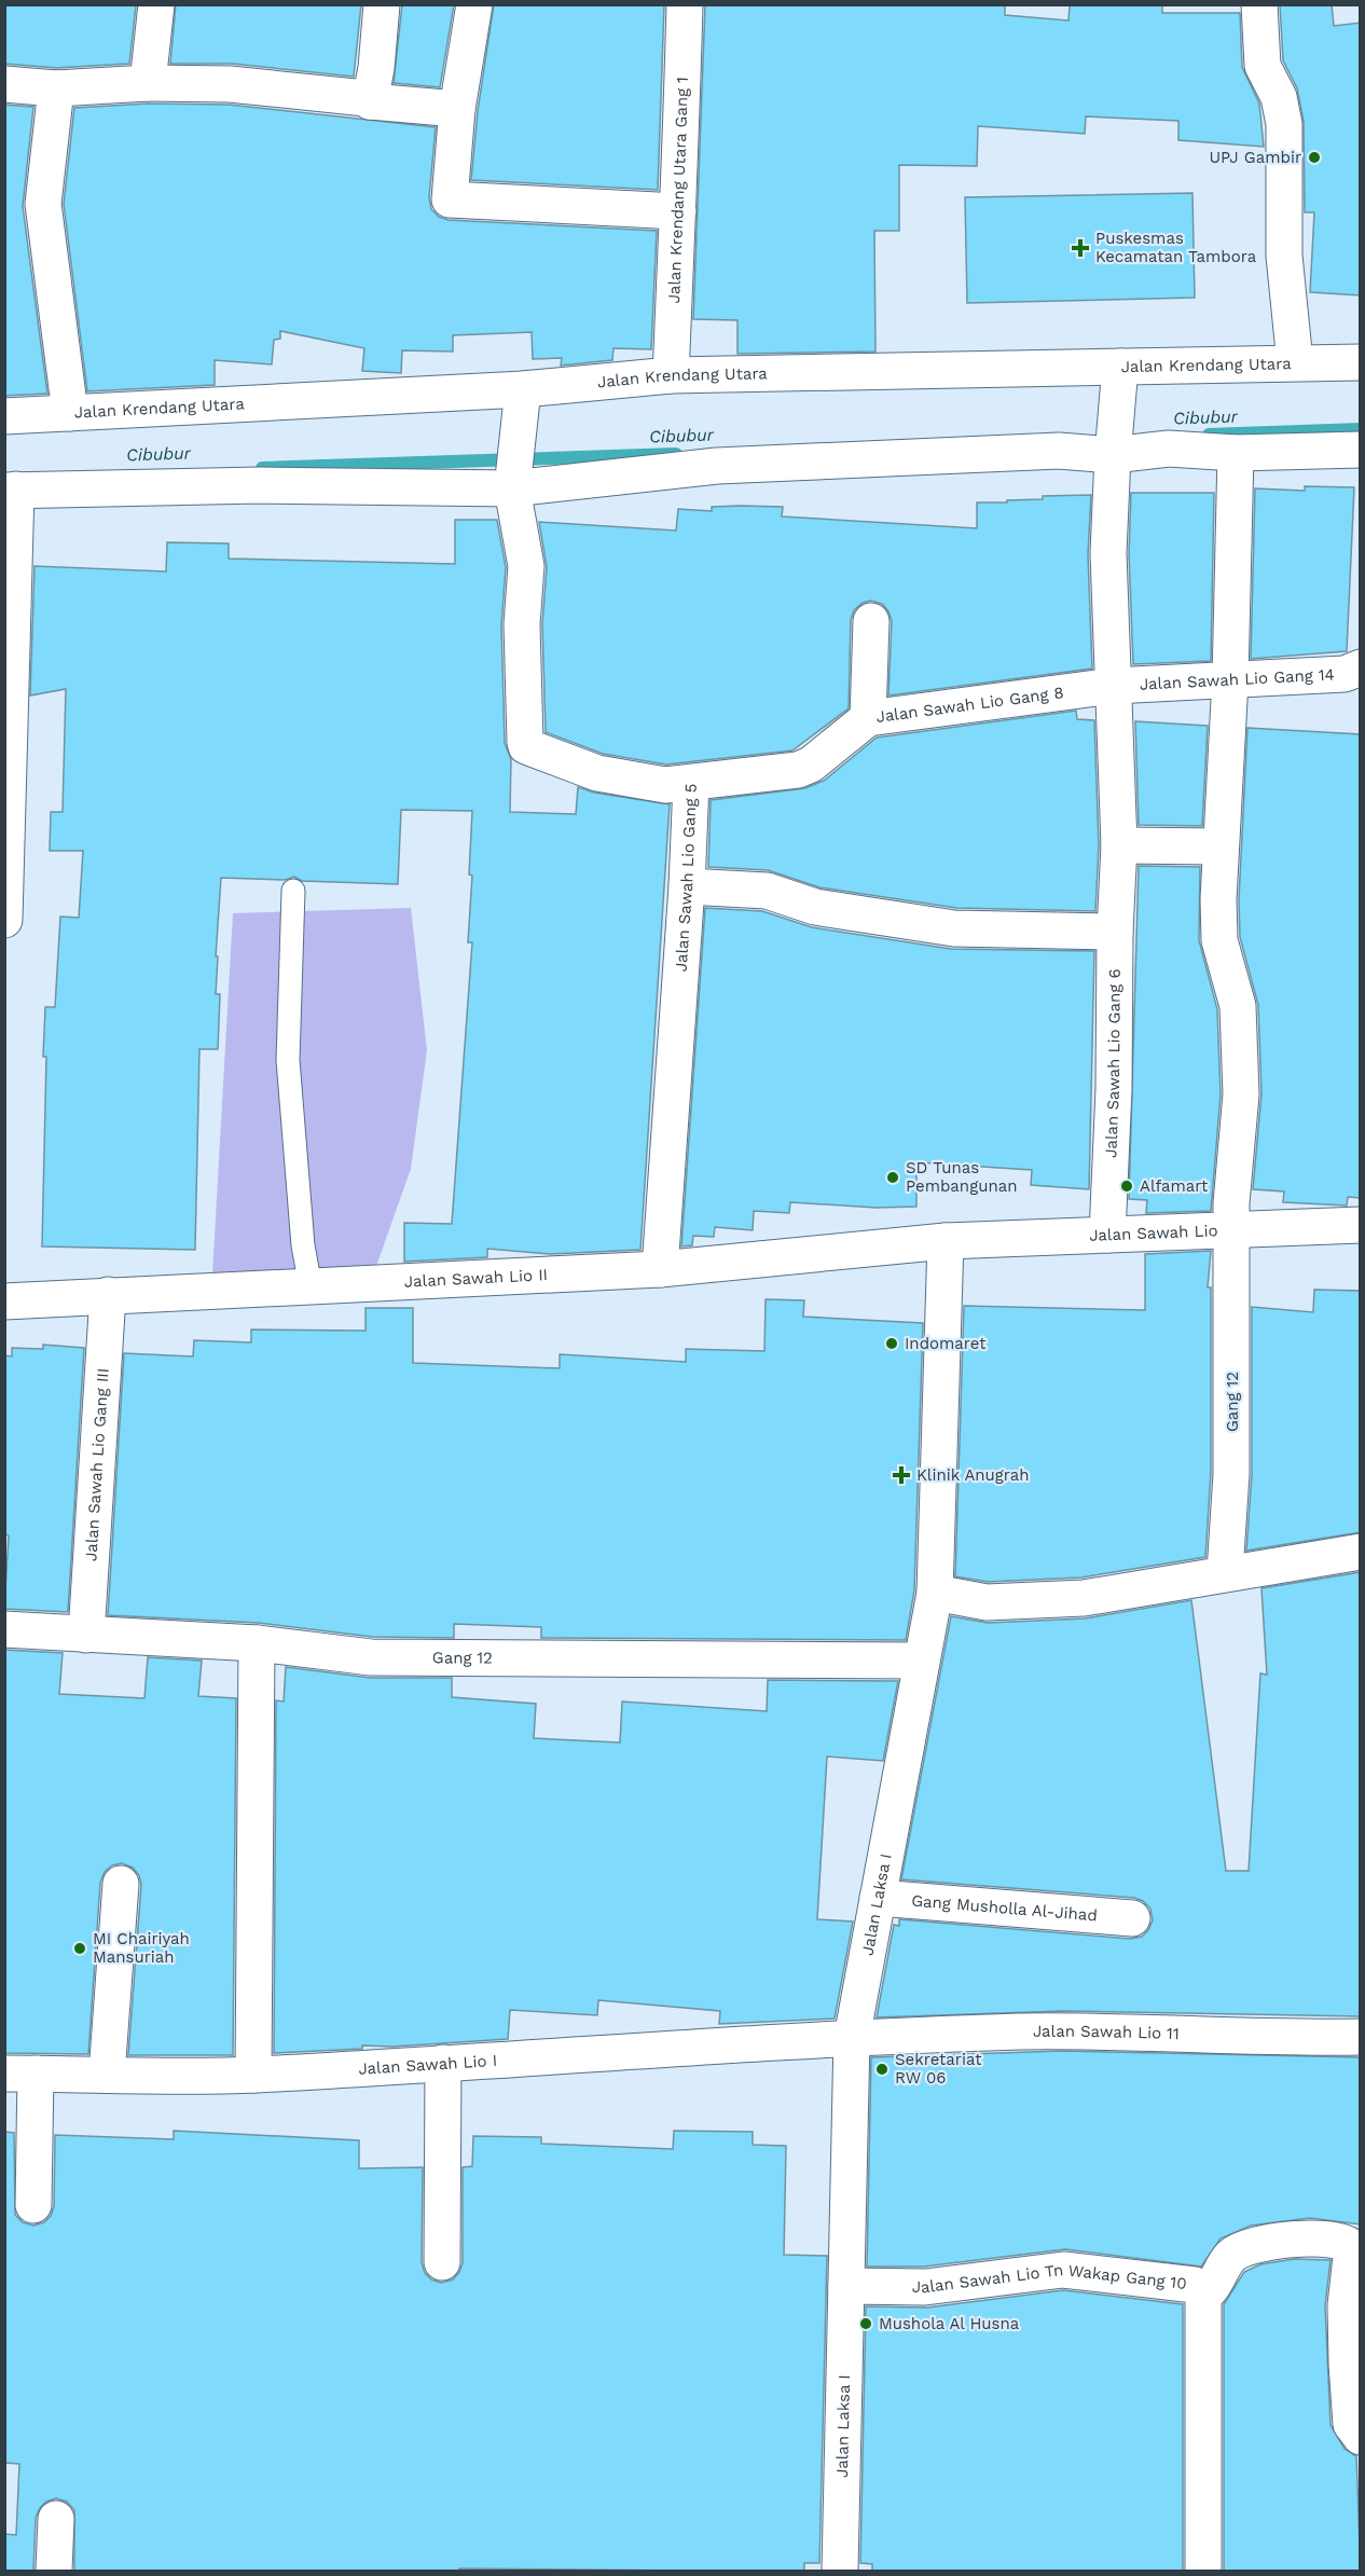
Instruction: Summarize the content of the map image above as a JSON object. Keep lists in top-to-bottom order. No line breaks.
{"streets":{"street":["Jalan Krendang Utara Gang 1","Jalan Krendang Utara","Jalan Sawah Lio Gang 14","Jalan Sawah Lio Gang 8","Jalan Sawah Lio Gang 5","Jalan Sawah Lio Gang 6","Jalan Sawah Lio","Jalan Sawah Lio II","Gang 12","Jalan Sawah Lio Gang III","Jalan Laksa I","Gang Musholla Al-Jihad","Jalan Sawah Lio 11","Jalan Sawah Lio I","Jalan Sawah Lio Tn Wakap Gang 10"]},"crossings":[["Jalan Krendang Utara Gang 1","Jalan Krendang Utara"],["Jalan Krendang Utara","Jalan Sawah Lio Gang 5"],["Jalan Sawah Lio Gang 14","Jalan Sawah Lio Gang 8"],["Jalan Sawah Lio Gang 14","Gang 12"],["Jalan Sawah Lio Gang 8","Jalan Sawah Lio Gang 5"],["Jalan Sawah Lio Gang 5","Jalan Sawah Lio II"],["Jalan Sawah Lio Gang 6","Jalan Sawah Lio"],["Jalan Sawah Lio","Jalan Sawah Lio II"],["Jalan Sawah Lio","Gang 12"],["Jalan Sawah Lio","Jalan Laksa I"],["Jalan Sawah Lio II","Jalan Sawah Lio Gang III"],["Jalan Sawah Lio II","Jalan Laksa I"],["Gang 12","Jalan Sawah Lio Gang III"],["Gang 12","Jalan Laksa I"],["Jalan Laksa I","Gang Musholla Al-Jihad"],["Jalan Laksa I","Jalan Sawah Lio 11"],["Jalan Laksa I","Jalan Sawah Lio I"],["Jalan Laksa I","Jalan Sawah Lio Tn Wakap Gang 10"],["Jalan Sawah Lio 11","Jalan Sawah Lio I"]],"water":["Cibubur"],"places":{"other":["UPJ Gambir","SD Tunas Pembangunan","Alfamart","Indomaret","MI Chairiyah Mansuriah","Sekretariat RW 06","Mushola Al Husna"],"health":["Puskesmas Kecamatan Tambora","Klinik Anugrah"]}}
